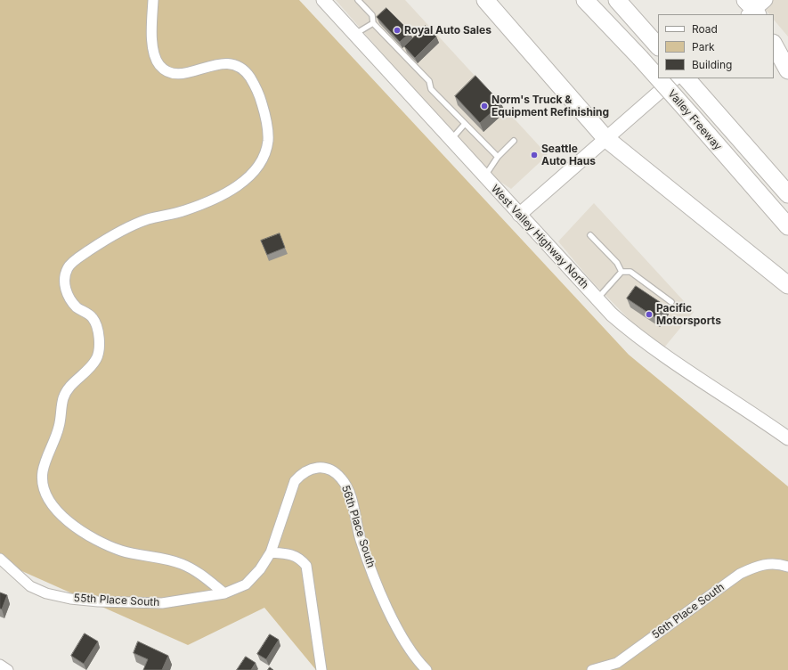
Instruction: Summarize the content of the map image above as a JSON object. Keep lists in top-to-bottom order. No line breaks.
{"streets":{"highway":["Valley Freeway"],"main road":["West Valley Highway North"],"street":["56th Place South","55th Place South"]},"crossings":[["56th Place South","55th Place South"]],"places":["Royal Auto Sales","Norm's Truck & Equipment Refinishing","Seattle Auto Haus","Pacific Motorsports"],"legend":["Road","Park","Building"]}
